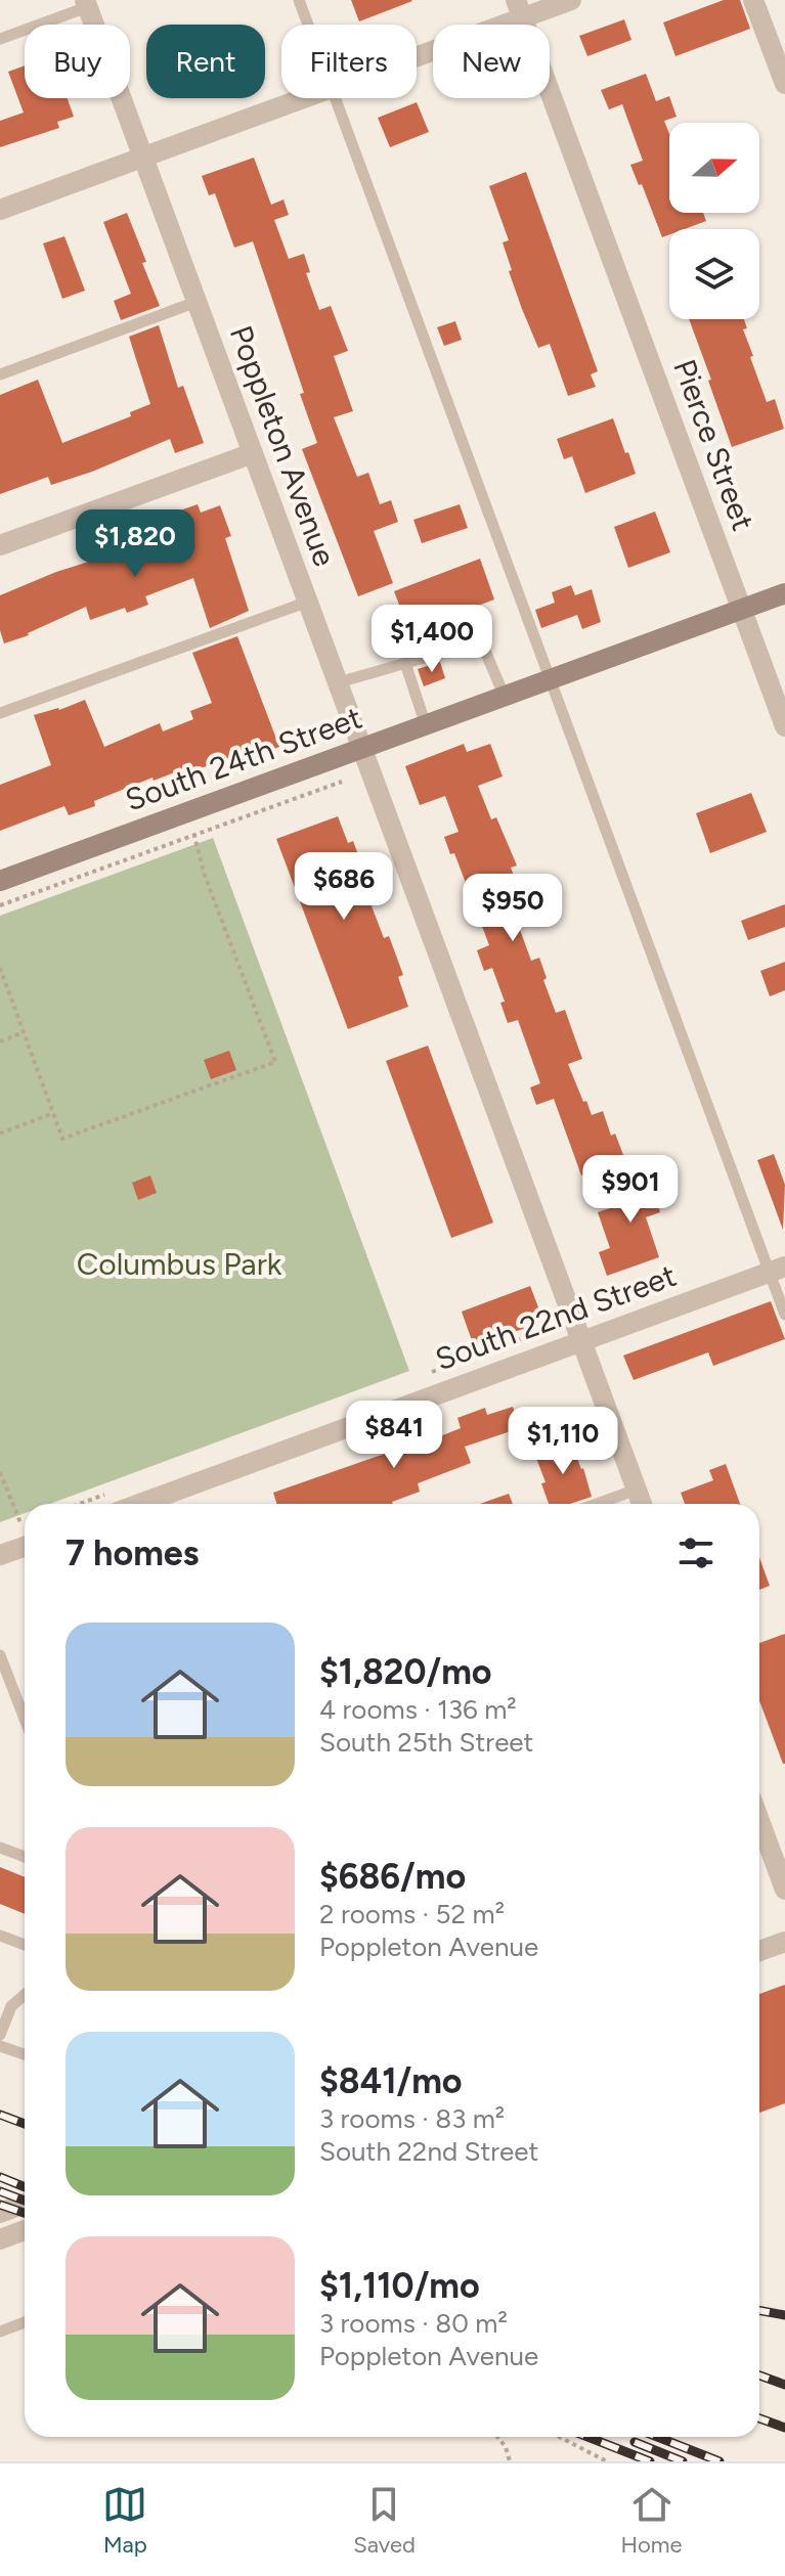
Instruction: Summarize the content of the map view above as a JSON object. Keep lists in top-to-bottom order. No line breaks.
{"streets":{"main road":["South 24th Street"],"street":["Pierce Street","Poppleton Avenue","South 22nd Street"]},"crossings":[["Pierce Street","South 24th Street"],["Poppleton Avenue","South 24th Street"],["Poppleton Avenue","South 22nd Street"]],"parks":["Columbus Park"],"north":"right","page":{"chip":["Buy","Rent","Filters","New"],"price":["$1,820","$1,400","$686","$950","$901","$841","$1,110"],"heading":"7 homes","list":[{"name":"$1,820/mo","note":"4 rooms · 136 m² · South 25th Street"},{"name":"$686/mo","note":"2 rooms · 52 m² · Poppleton Avenue"},{"name":"$841/mo","note":"3 rooms · 83 m² · South 22nd Street"},{"name":"$1,110/mo","note":"3 rooms · 80 m² · Poppleton Avenue"}],"tabs":["Map","Saved","Home"]}}
